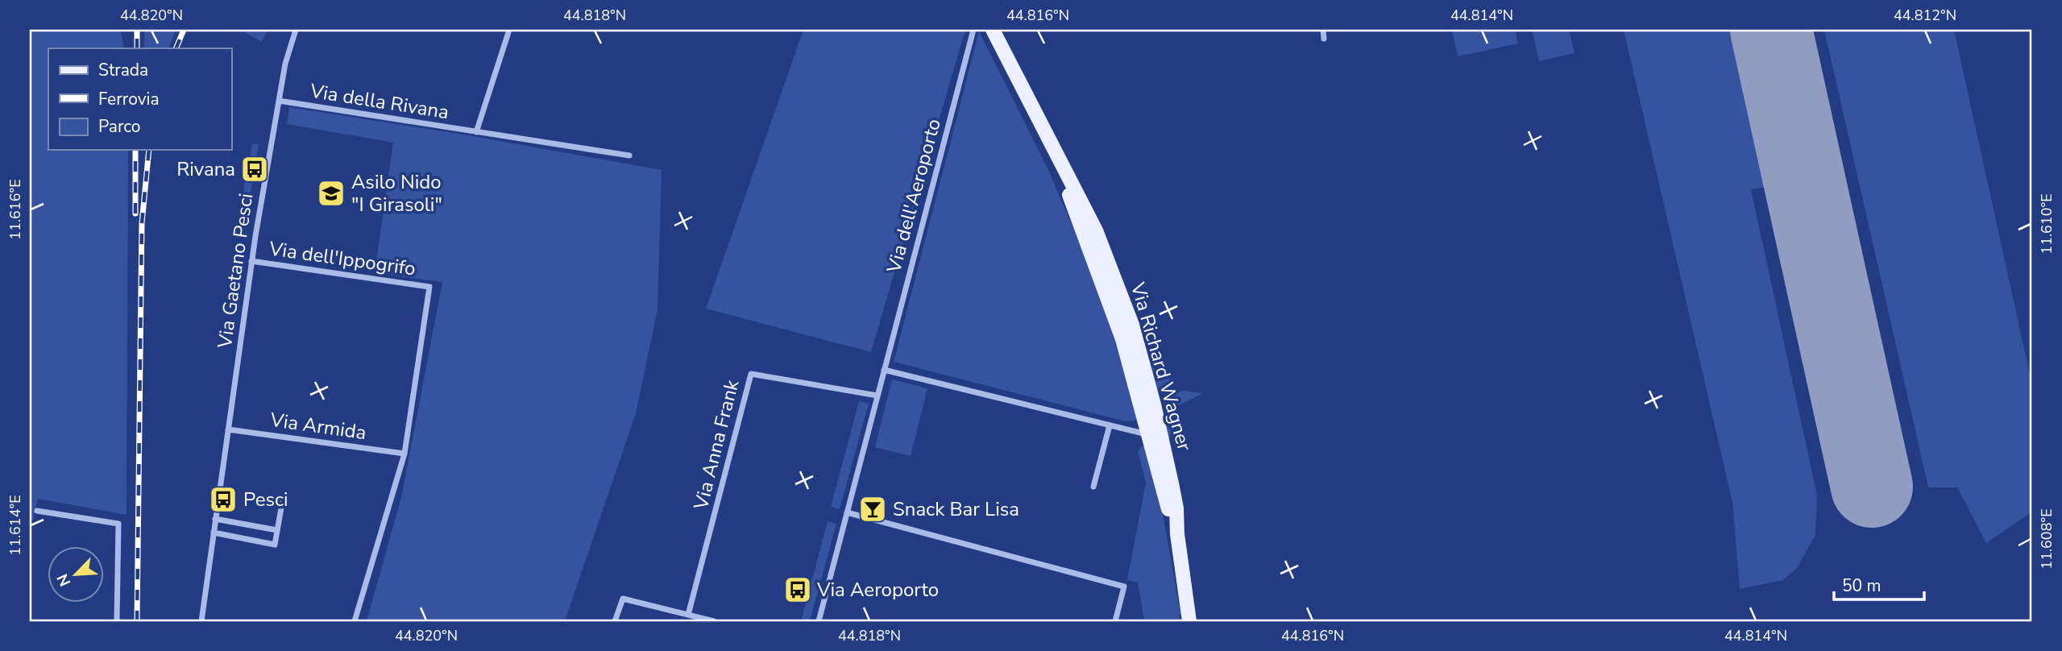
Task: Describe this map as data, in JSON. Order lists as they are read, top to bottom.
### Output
{
  "streets": {
    "main road": ["Via Richard Wagner"],
    "street": [
      "Via della Rivana",
      "Via dell'Aeroporto",
      "Via dell'Ippogrifo",
      "Via Gaetano Pesci",
      "Via Armida",
      "Via Anna Frank"
    ]
  },
  "crossings": [
    ["Via della Rivana", "Via Gaetano Pesci"],
    ["Via dell'Aeroporto", "Via Anna Frank"],
    ["Via dell'Ippogrifo", "Via Gaetano Pesci"],
    ["Via dell'Ippogrifo", "Via Armida"],
    ["Via Gaetano Pesci", "Via Armida"]
  ],
  "places": {
    "bus stop": ["Rivana", "Pesci", "Via Aeroporto"],
    "school or university": ["Asilo Nido \"I Girasoli\""],
    "bar": ["Snack Bar Lisa"]
  },
  "legend": ["Strada", "Ferrovia", "Parco"],
  "scale_bar": "50 m",
  "north": "bottom left",
  "coordinates": [
    "44.820°N",
    "44.818°N",
    "44.816°N",
    "44.814°N",
    "44.812°N",
    "11.616°E",
    "11.610°E",
    "11.614°E",
    "11.608°E"
  ]
}
